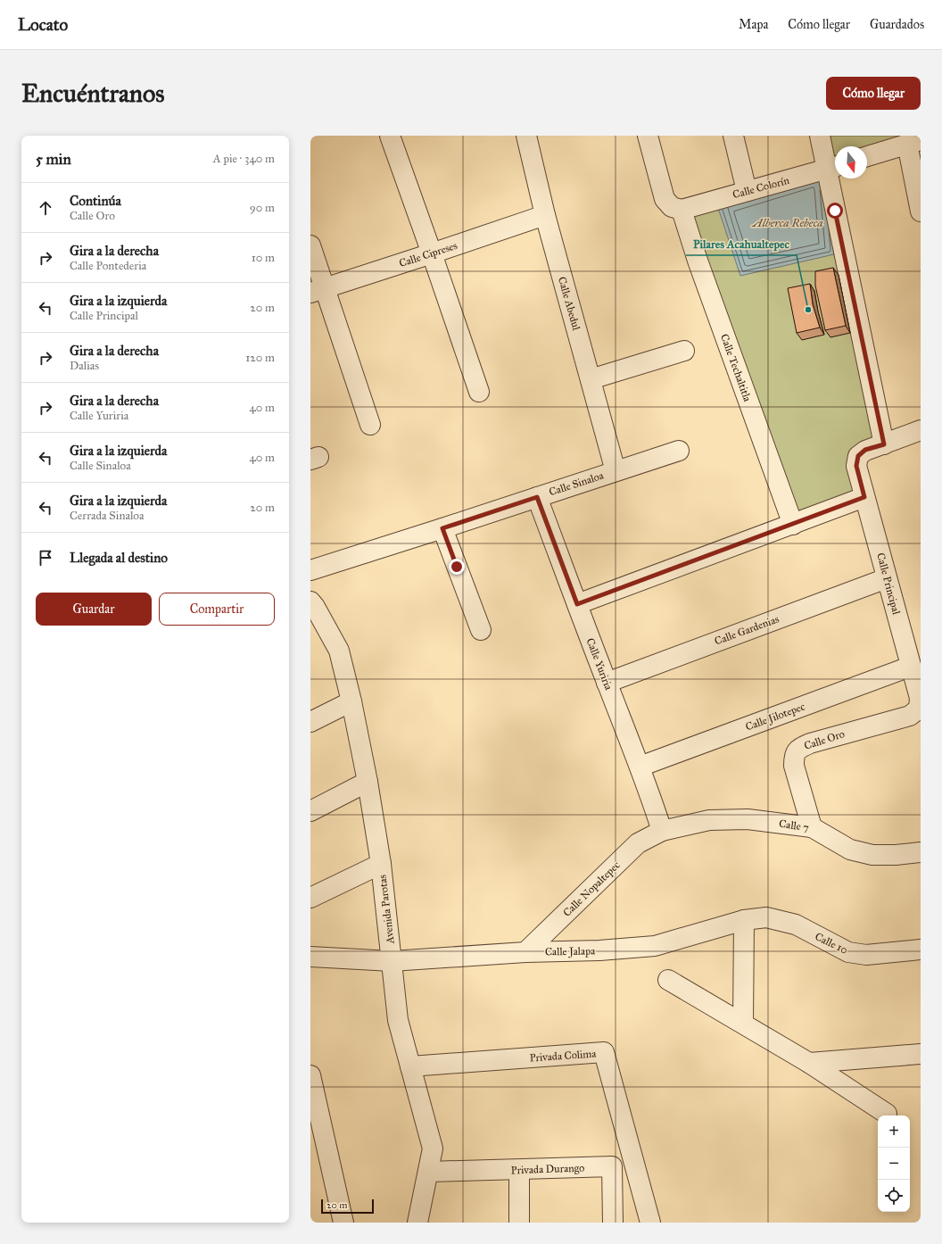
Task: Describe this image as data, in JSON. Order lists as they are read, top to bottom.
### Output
{
  "streets": {
    "street": [
      "Calle Colorín",
      "Calle Cipreses",
      "Calle Abedul",
      "Calle Techaltitla",
      "Calle Sinaloa",
      "Calle Principal",
      "Calle Gardenias",
      "Calle Yuriria",
      "Calle Jilotepec",
      "Calle Oro",
      "Calle 7",
      "Calle Nopaltepec",
      "Avenida Parotas",
      "Calle 10",
      "Calle Jalapa",
      "Privada Colima",
      "Privada Durango"
    ]
  },
  "crossings": [
    ["Calle Colorín", "Calle Techaltitla"],
    ["Calle Cipreses", "Calle Abedul"],
    ["Calle Abedul", "Calle Sinaloa"],
    ["Calle Sinaloa", "Calle Yuriria"],
    ["Calle Principal", "Calle Gardenias"],
    ["Calle Principal", "Calle Jilotepec"],
    ["Calle Principal", "Calle Oro"],
    ["Calle Gardenias", "Calle Yuriria"],
    ["Calle Yuriria", "Calle Jilotepec"],
    ["Calle Yuriria", "Calle 7"],
    ["Calle Yuriria", "Calle Nopaltepec"],
    ["Calle Oro", "Calle 7"],
    ["Calle 7", "Calle Nopaltepec"],
    ["Calle Nopaltepec", "Calle Jalapa"],
    ["Avenida Parotas", "Calle Jalapa"],
    ["Avenida Parotas", "Privada Colima"],
    ["Avenida Parotas", "Privada Durango"],
    ["Calle 10", "Calle Jalapa"]
  ],
  "water": ["Alberca Rebeca"],
  "places": ["Pilares Acahualtepec"],
  "scale_bar": "20 m",
  "north": "bottom",
  "page": {
    "header": "Locato",
    "nav": ["Mapa", "Cómo llegar", "Guardados"],
    "buttons": [
      "Cómo llegar",
      ["Guardar", "Compartir"]
    ],
    "title": "Encuéntranos",
    "heading": ["5 min", "A pie · 340 m"],
    "list": [
      ["Continúa", "Calle Oro", "90 m"],
      ["Gira a la derecha", "Calle Pontederia", "10 m"],
      ["Gira a la izquierda", "Calle Principal", "20 m"],
      ["Gira a la derecha", "Dalias", "120 m"],
      ["Gira a la derecha", "Calle Yuriria", "40 m"],
      ["Gira a la izquierda", "Calle Sinaloa", "40 m"],
      ["Gira a la izquierda", "Cerrada Sinaloa", "20 m"],
      "Llegada al destino"
    ],
    "map_buttons": ["+", "−"],
    "scale": "20 m"
  }
}
